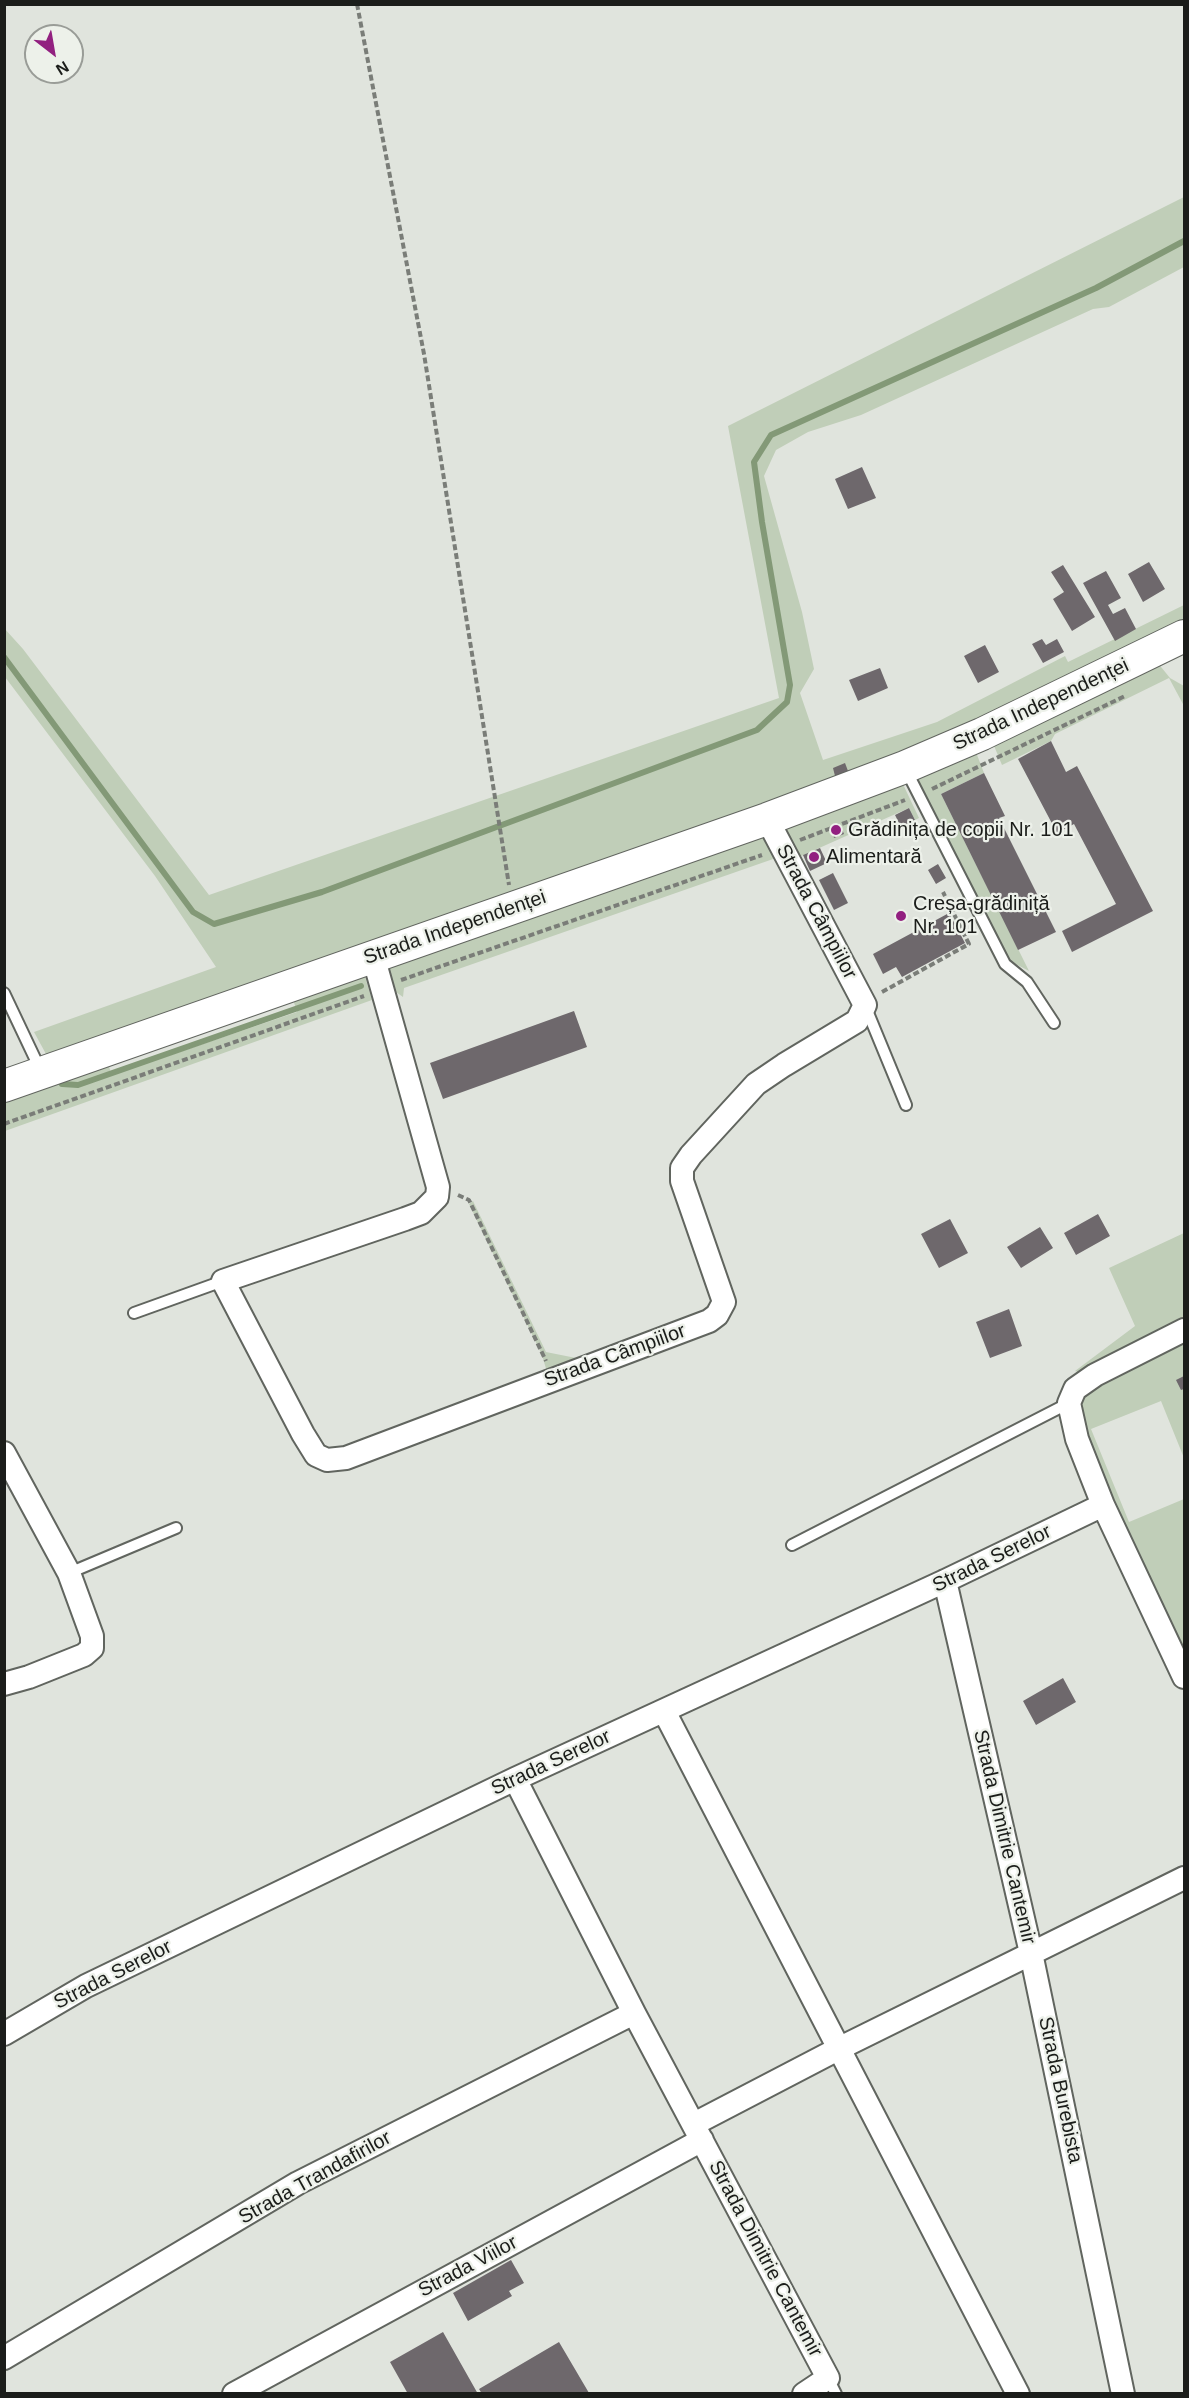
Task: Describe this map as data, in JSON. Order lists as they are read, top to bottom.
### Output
{
  "streets": {
    "main road": ["Strada Independenței"],
    "street": [
      "Strada Câmpiilor",
      "Strada Serelor",
      "Strada Dimitrie Cantemir",
      "Strada Burebista",
      "Strada Trandafirilor",
      "Strada Viilor"
    ]
  },
  "crossings": [
    ["Strada Independenței", "Strada Câmpiilor"],
    ["Strada Serelor", "Strada Dimitrie Cantemir"],
    ["Strada Dimitrie Cantemir", "Strada Burebista"],
    ["Strada Dimitrie Cantemir", "Strada Trandafirilor"],
    ["Strada Dimitrie Cantemir", "Strada Viilor"]
  ],
  "places": ["Grădinița de copii Nr. 101", "Alimentară", "Creșa-grădiniță Nr. 101"],
  "north": "bottom right"
}
